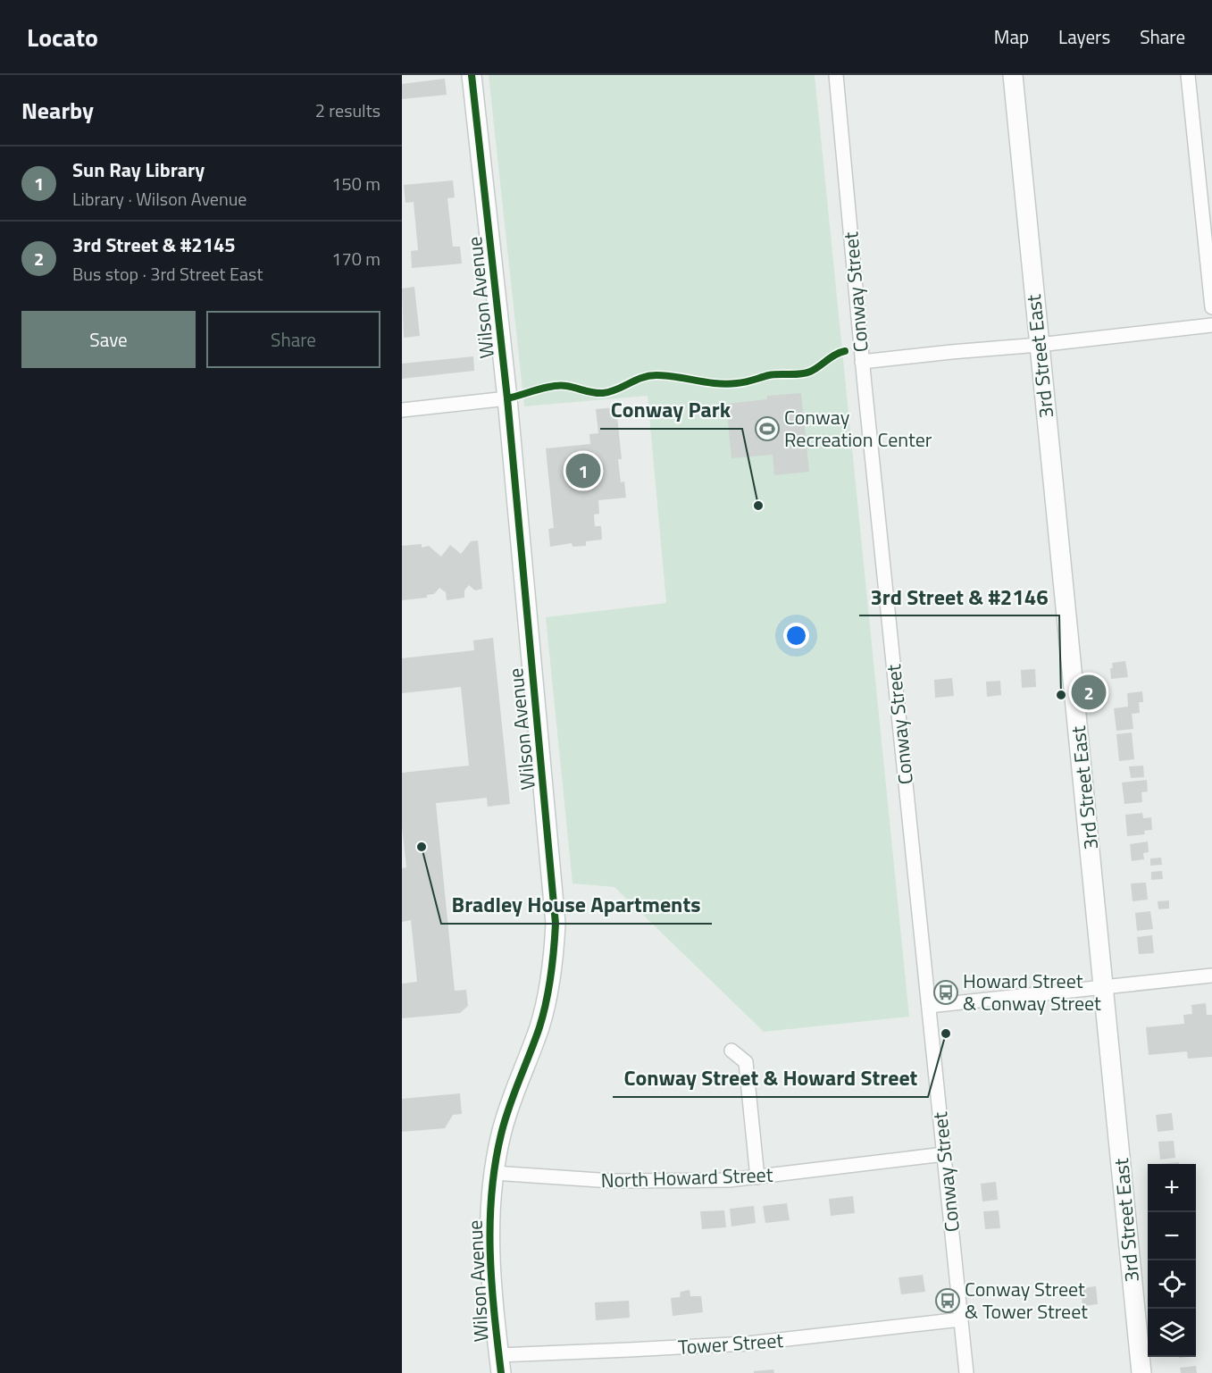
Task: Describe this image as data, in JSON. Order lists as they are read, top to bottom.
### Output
{
  "streets": {
    "street": [
      "Conway Street",
      "Wilson Avenue",
      "3rd Street East",
      "North Howard Street",
      "Tower Street"
    ]
  },
  "crossings": [
    ["Conway Street", "North Howard Street"],
    ["Conway Street", "Tower Street"],
    ["Wilson Avenue", "North Howard Street"],
    ["Wilson Avenue", "Tower Street"]
  ],
  "places": {
    "sports": ["Conway Recreation Center"],
    "other": [
      "Conway Park",
      "3rd Street & #2146",
      "Bradley House Apartments",
      "Conway Street & Howard Street"
    ],
    "bus stop": ["Howard Street & Conway Street", "Conway Street & Tower Street"]
  },
  "page": {
    "header": "Locato",
    "nav": ["Map", "Layers", "Share"],
    "heading": ["Nearby", "2 results"],
    "list": [
      {
        "mark": "1",
        "name": "Sun Ray Library",
        "note": "Library · Wilson Avenue",
        "value": "150 m"
      },
      {
        "mark": "2",
        "name": "3rd Street & #2145",
        "note": "Bus stop · 3rd Street East",
        "value": "170 m"
      }
    ],
    "buttons": ["Save", "Share"],
    "pins": ["1", "2"],
    "map_buttons": ["+", "−"]
  }
}
